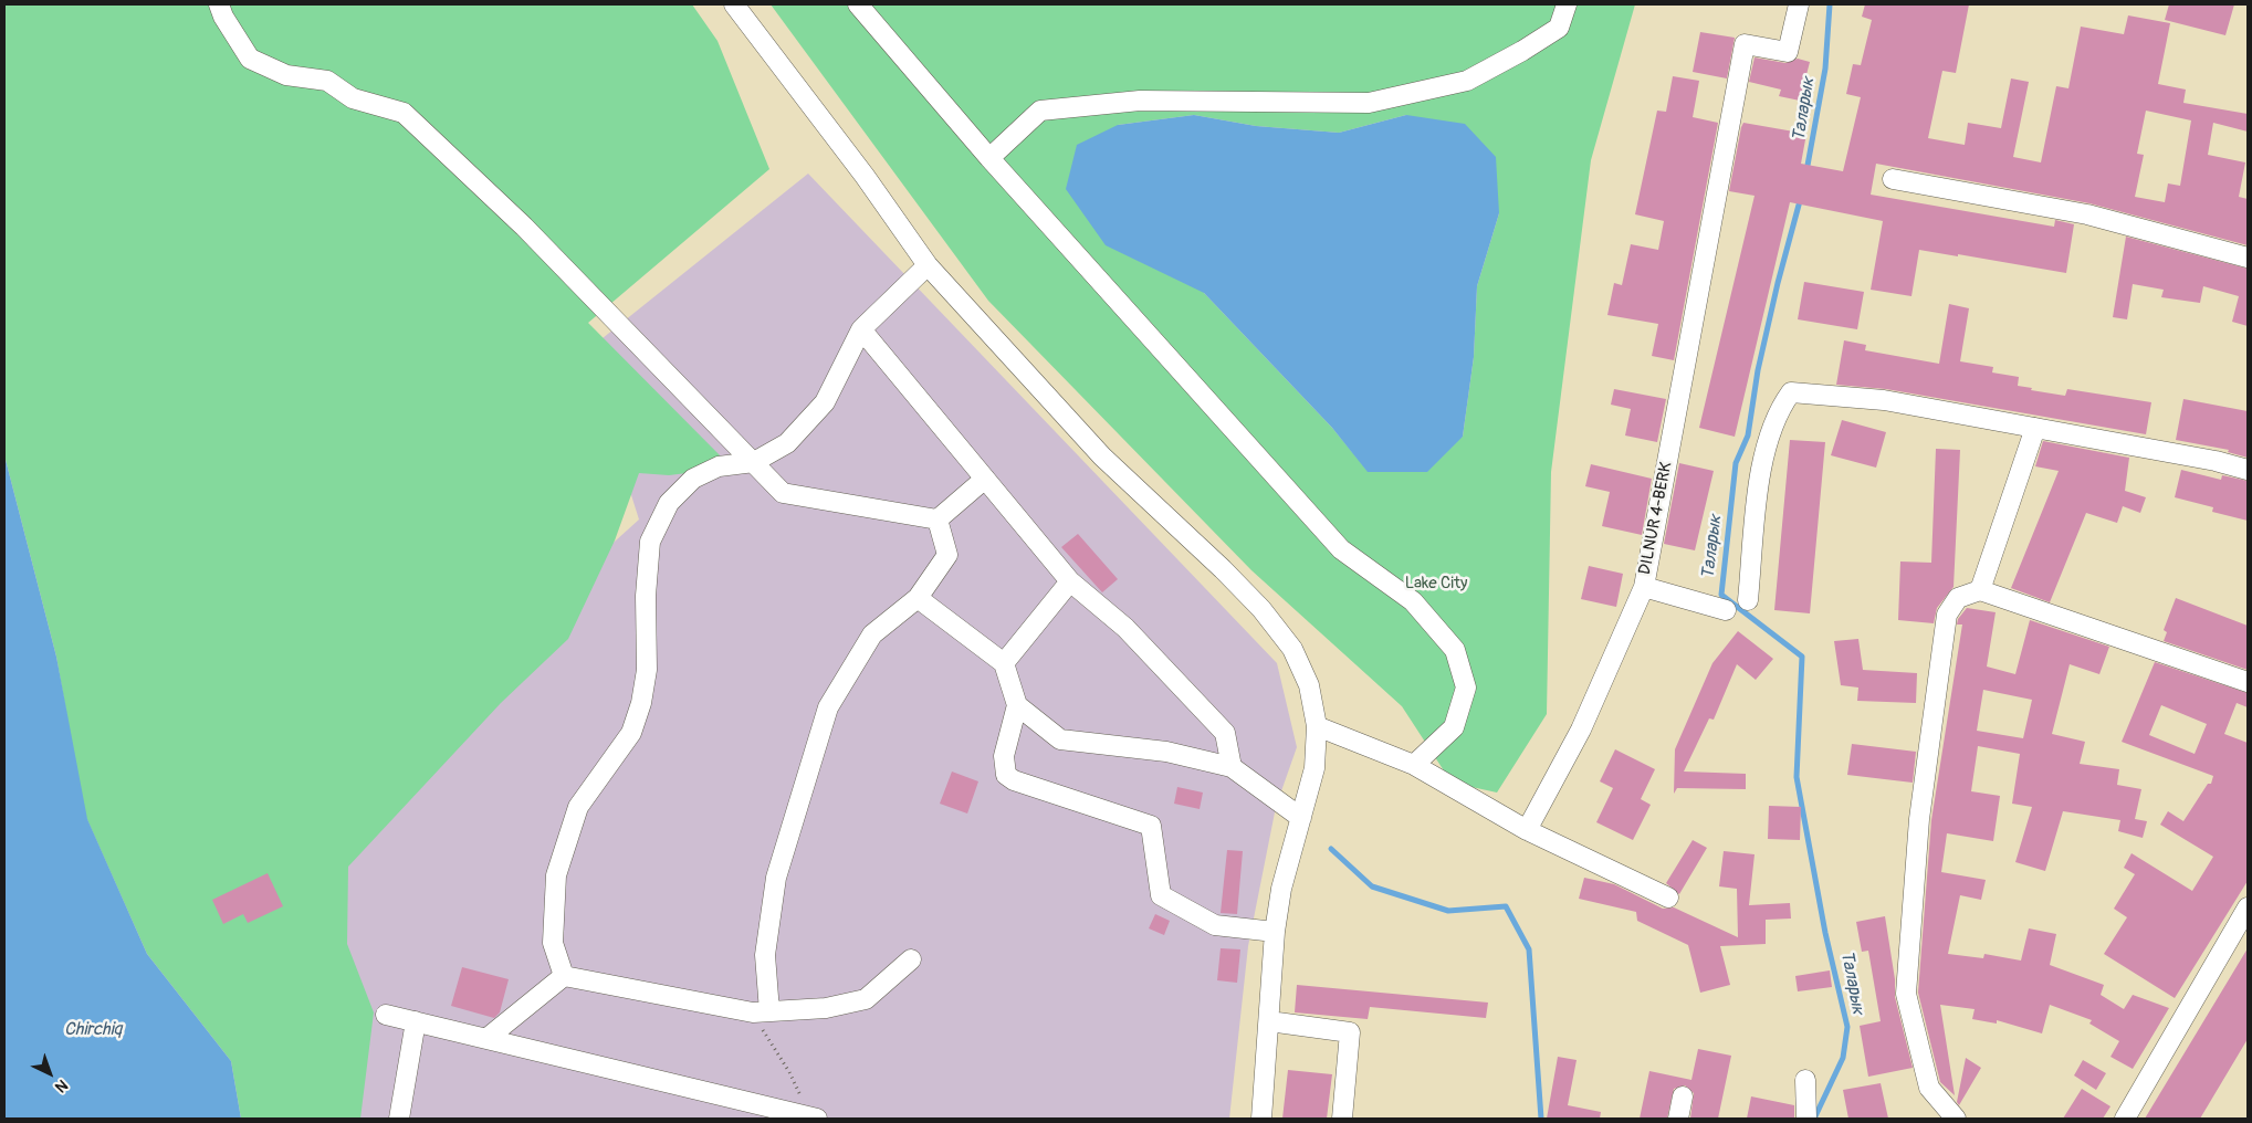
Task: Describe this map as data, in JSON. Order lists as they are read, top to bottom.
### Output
{
  "streets": {
    "street": ["DILNUR 4-BERK"]
  },
  "water": ["Таларык", "Chirchiq"],
  "parks": ["Lake City"],
  "north": "bottom right"
}
